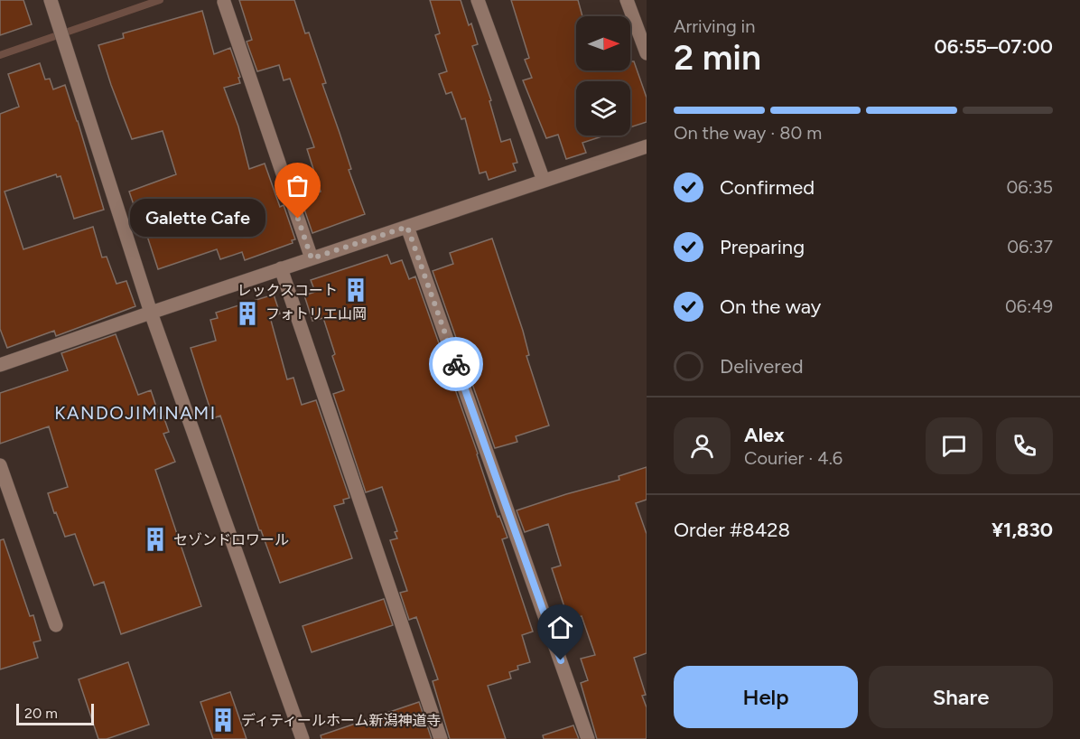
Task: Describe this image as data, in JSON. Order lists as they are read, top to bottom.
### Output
{
  "districts": ["KANDOJIMINAMI"],
  "places": {
    "other": ["Galette Cafe"],
    "building": [
      "レックスコート",
      "フォトリエ山岡",
      "セゾンドロワール",
      "ディティールホーム新潟神道寺"
    ]
  },
  "scale_bar": "20 m",
  "north": "right",
  "page": {
    "heading": ["2 min", "Arriving in", "06:55–07:00"],
    "panel": [
      "Alex",
      "Courier · 4.6",
      "Order #8428",
      "¥1,830"
    ],
    "bar": "On the way · 80 m",
    "list": [
      ["Confirmed", "06:35"],
      ["Preparing", "06:37"],
      ["On the way", "06:49"],
      "Delivered"
    ],
    "bubble": "Galette Cafe",
    "buttons": ["Help", "Share"],
    "scale": "20 m"
  }
}
